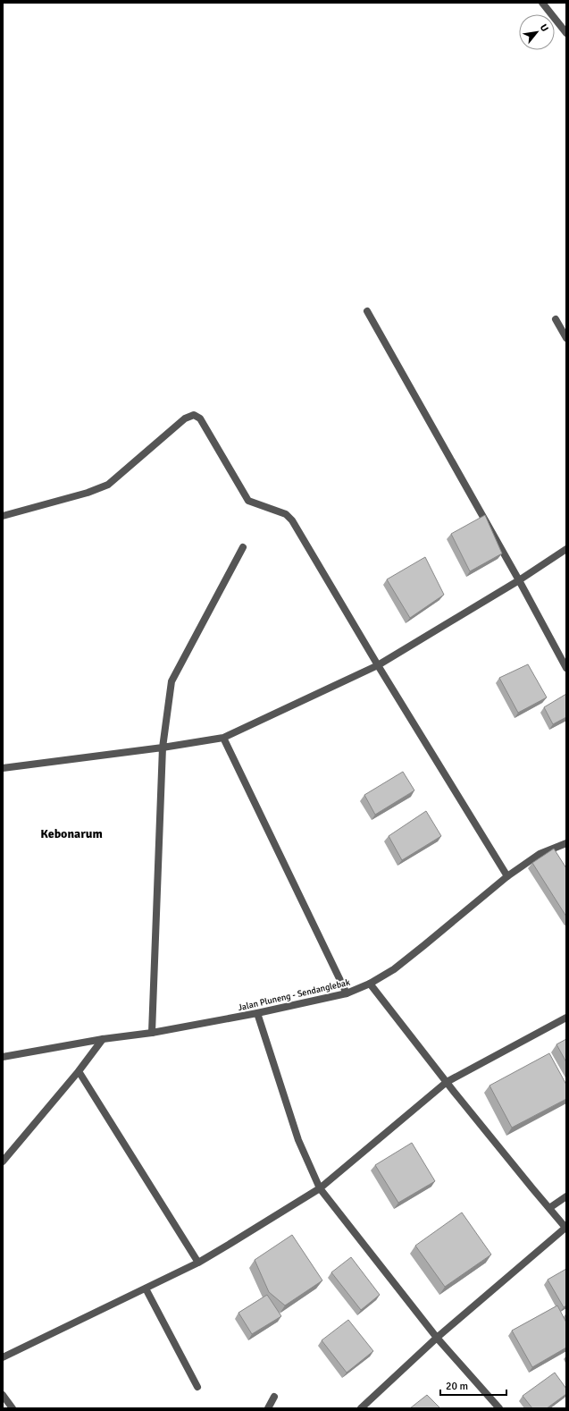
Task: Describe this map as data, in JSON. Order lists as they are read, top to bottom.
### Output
{
  "streets": {
    "street": ["Jalan Pluneng - Sendanglebak"]
  },
  "districts": ["Kebonarum"],
  "scale_bar": "20 m",
  "north": "top right"
}
